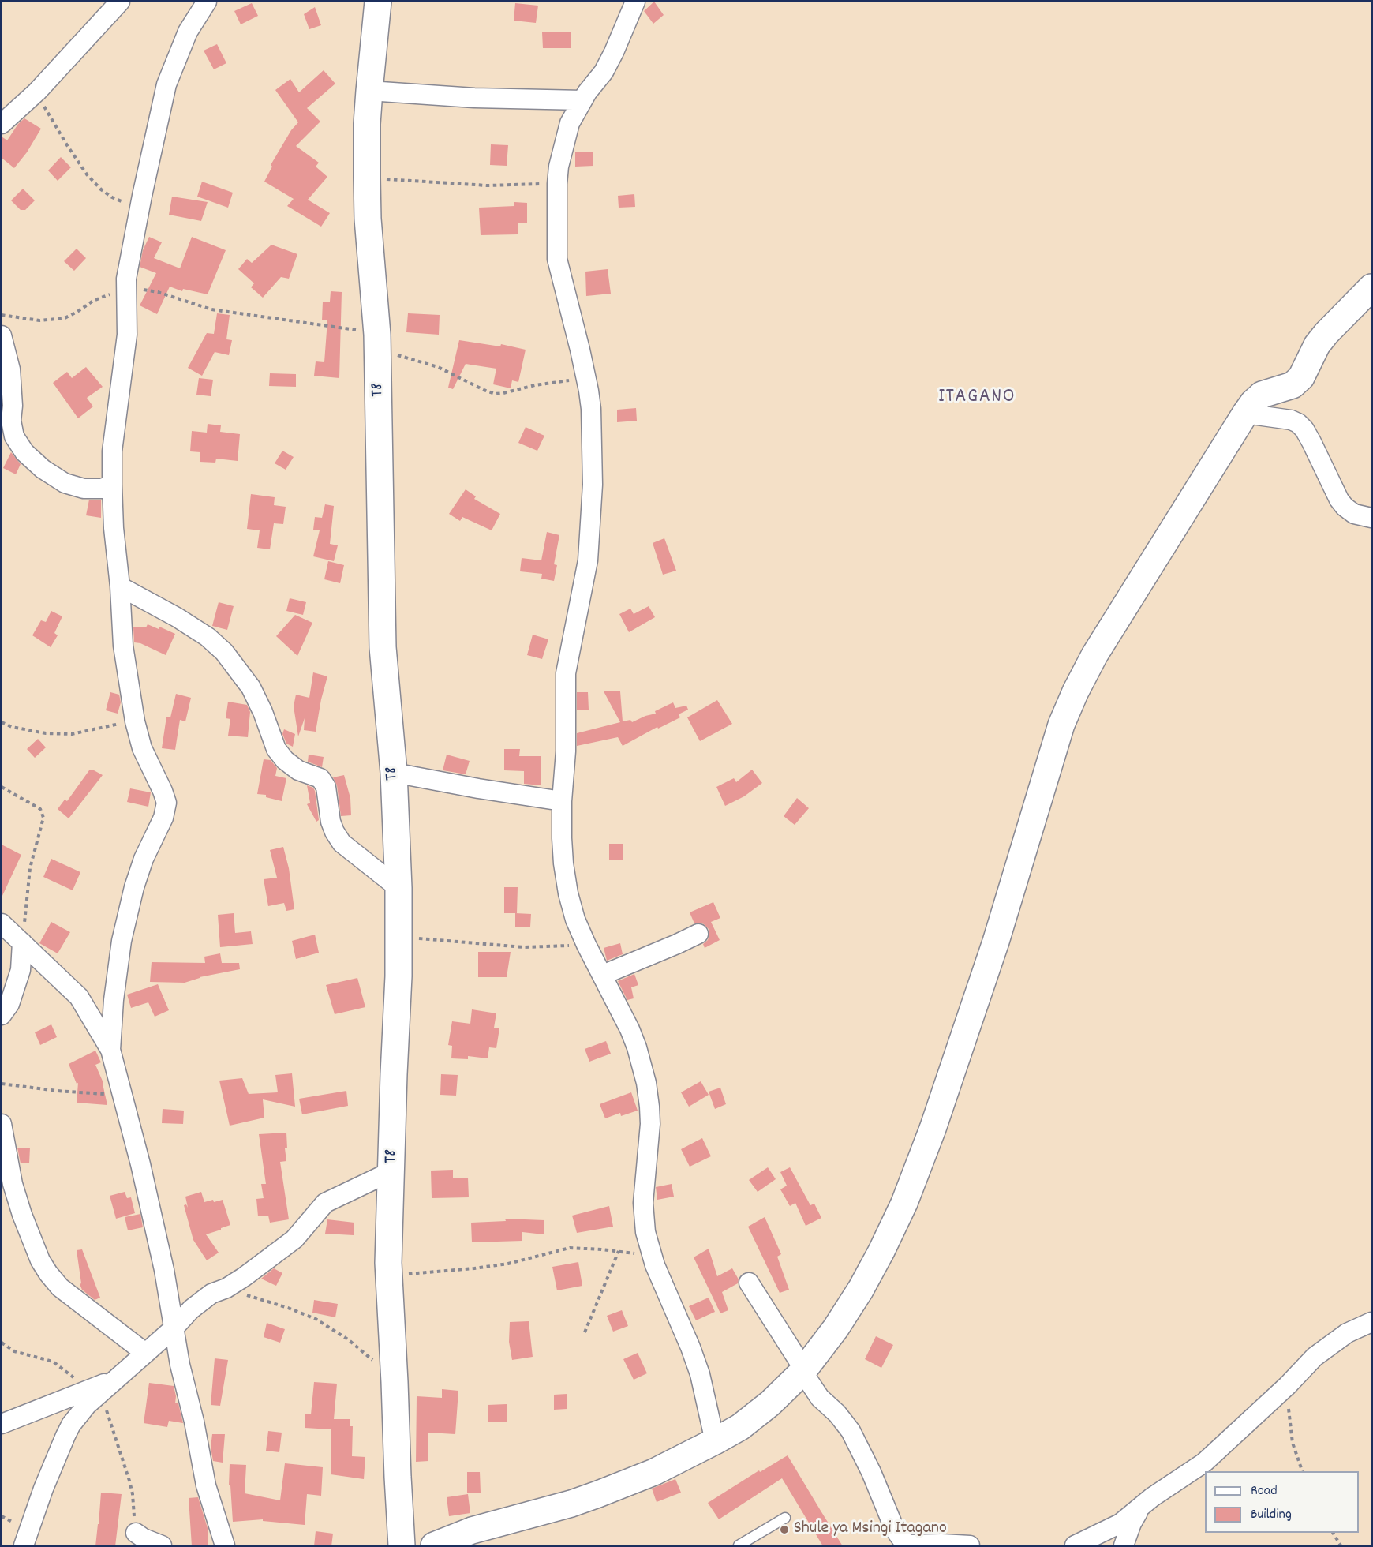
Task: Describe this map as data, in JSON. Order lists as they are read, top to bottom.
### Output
{
  "streets": {
    "street": ["T8"]
  },
  "districts": ["ITAGANO"],
  "places": ["Shule ya Msingi Itagano"],
  "legend": ["Road", "Building"]
}
